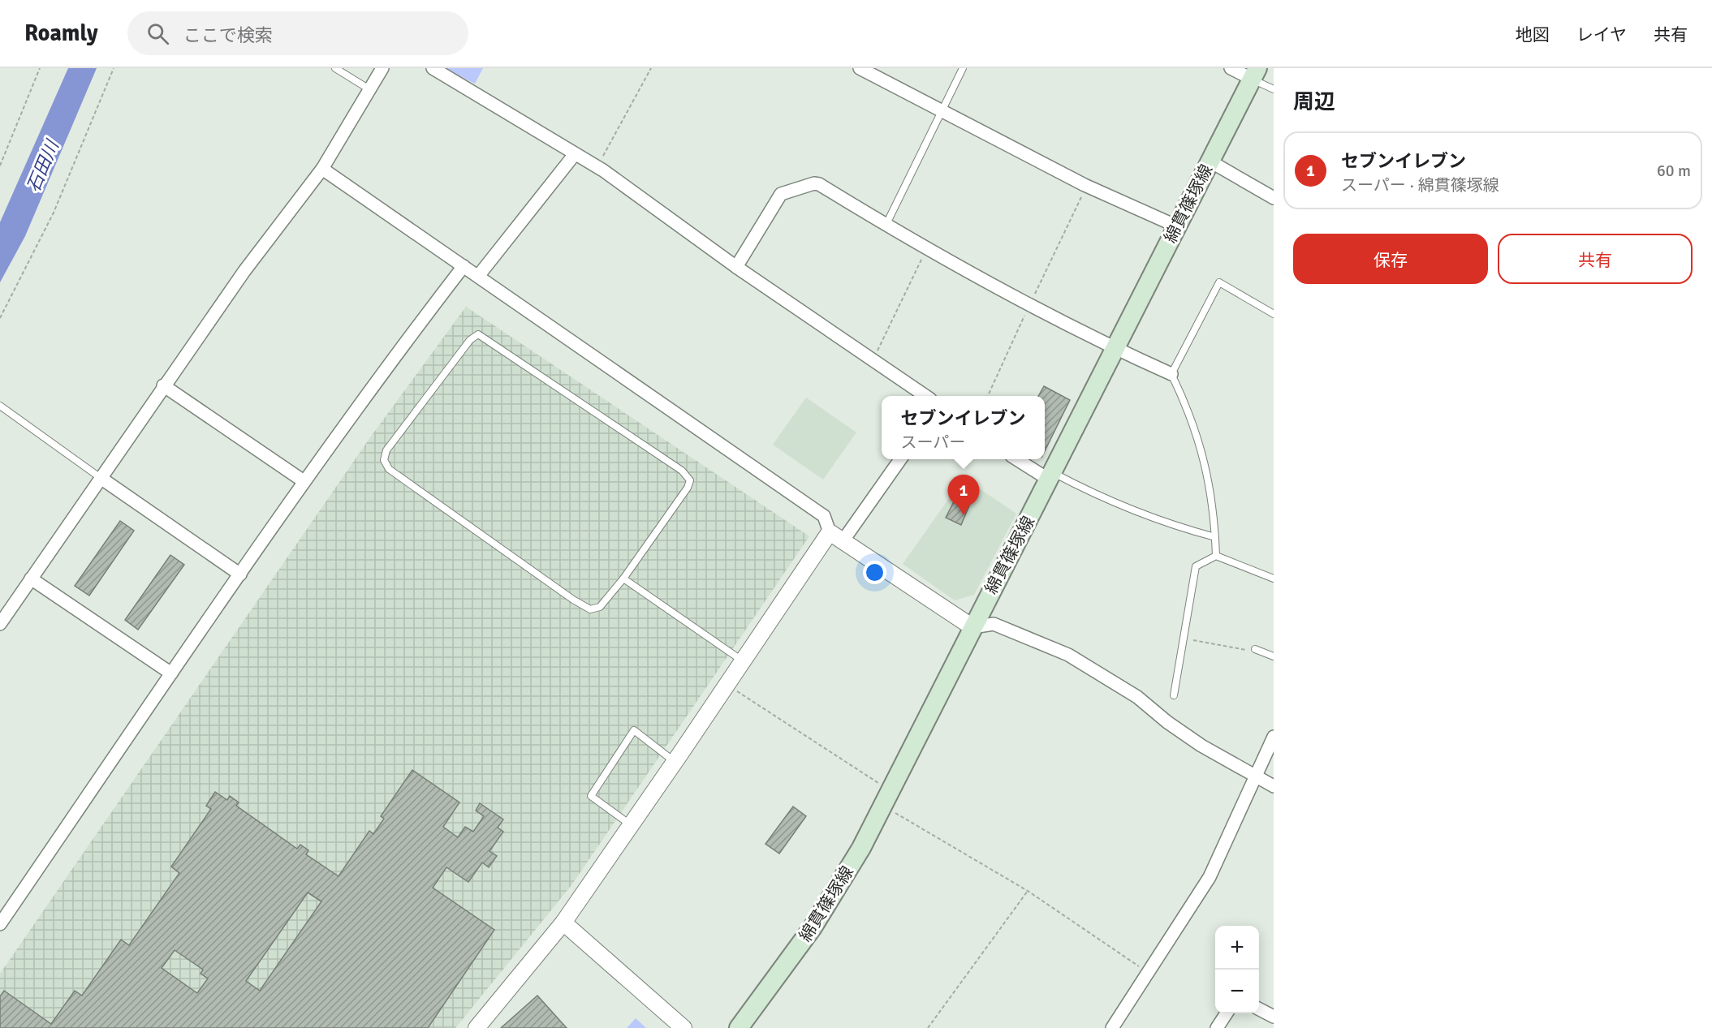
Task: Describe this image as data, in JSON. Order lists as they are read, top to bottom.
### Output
{
  "streets": {
    "main road": ["綿貫篠塚線"]
  },
  "water": ["石田川"],
  "page": {
    "header": "Roamly",
    "search": "ここで検索",
    "nav": ["地図", "レイヤ", "共有"],
    "heading": "周辺",
    "list": [
      {
        "mark": "1",
        "name": "セブンイレブン",
        "note": "スーパー · 綿貫篠塚線",
        "value": "60 m"
      }
    ],
    "buttons": ["保存", "共有"],
    "popup": ["セブンイレブン", "スーパー"],
    "pins": "1",
    "map_buttons": ["+", "−"]
  }
}
